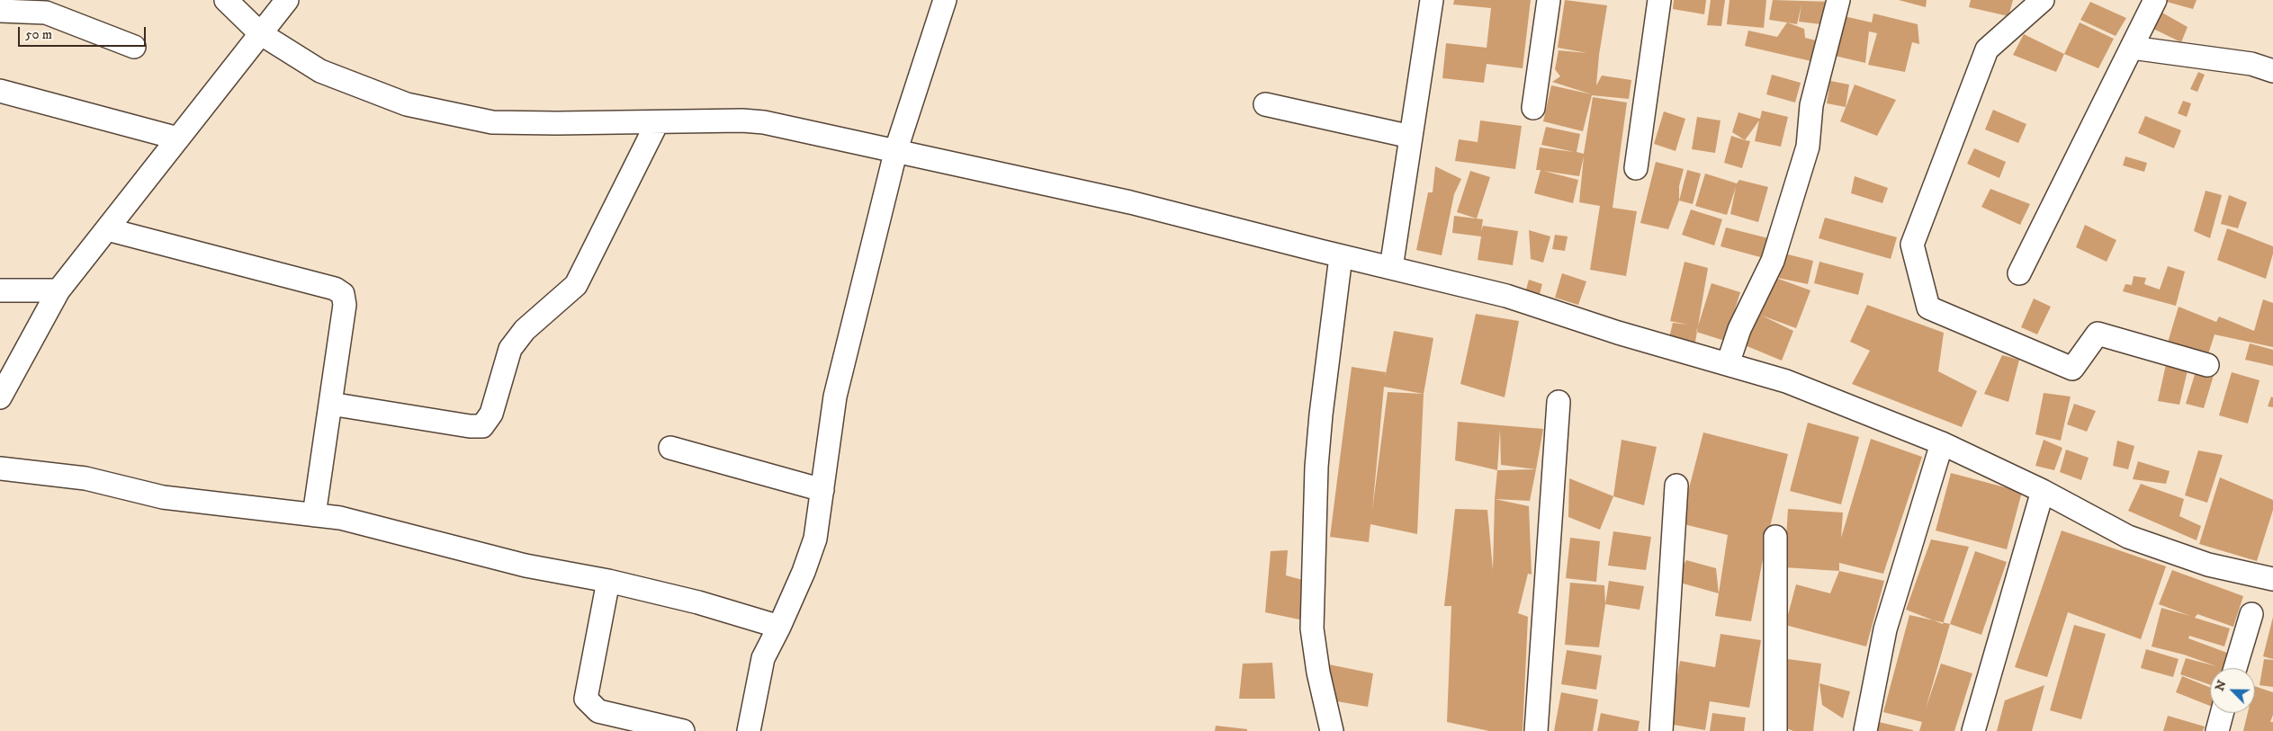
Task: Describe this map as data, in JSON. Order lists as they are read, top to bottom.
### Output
{
  "scale_bar": "50 m",
  "north": "top left"
}
